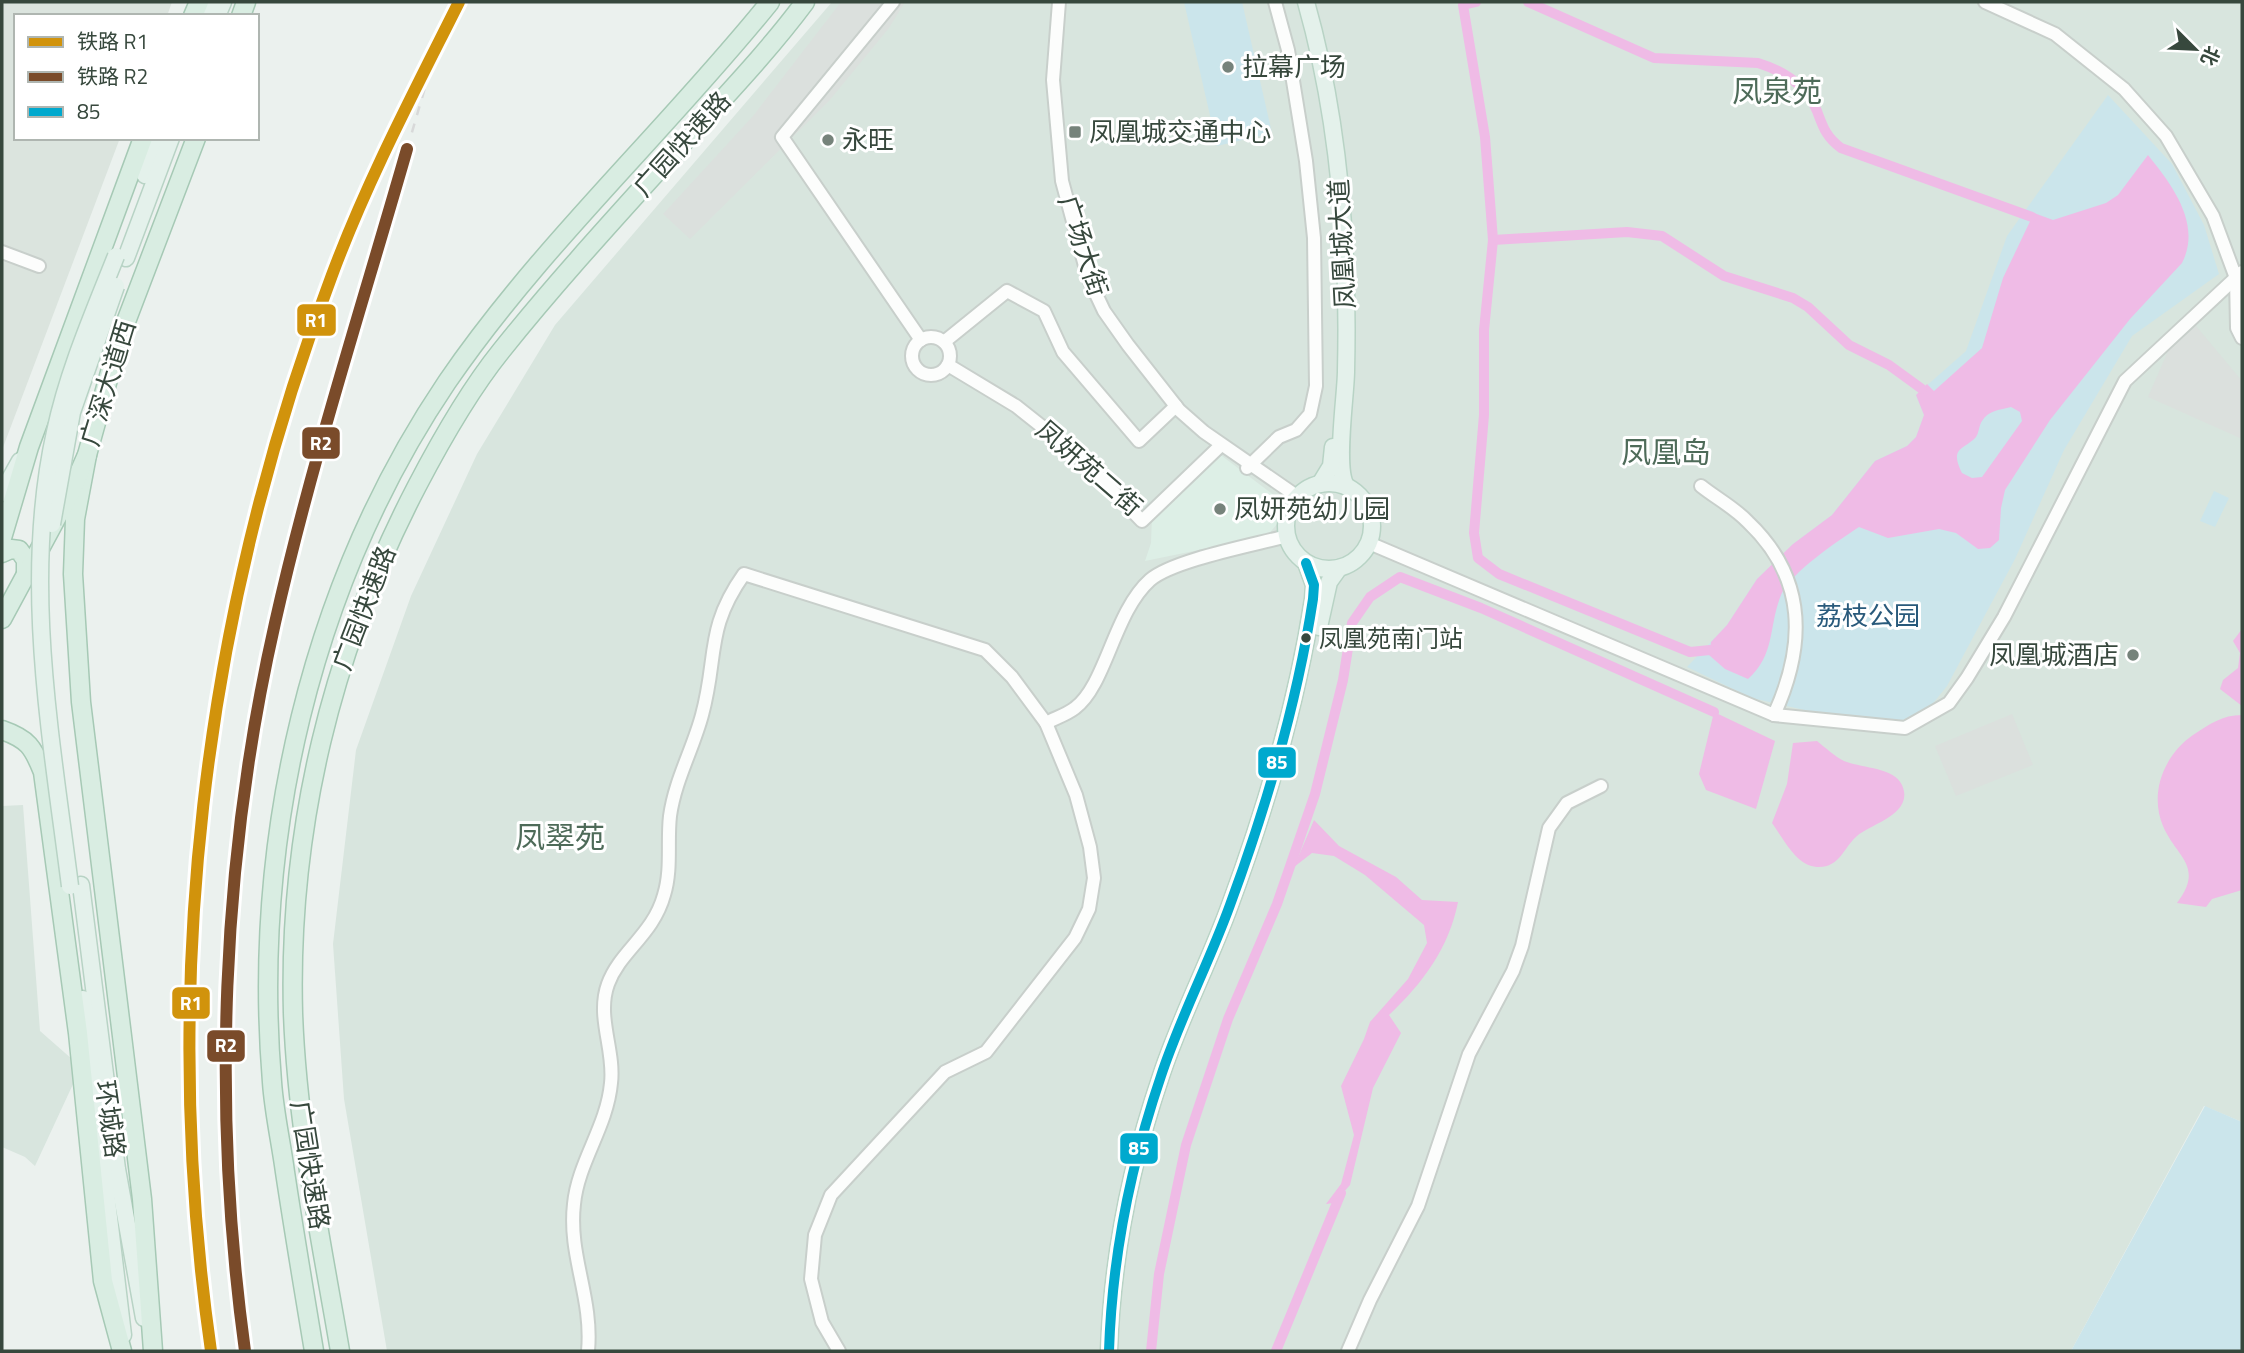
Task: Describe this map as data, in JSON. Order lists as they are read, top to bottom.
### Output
{
  "streets": {
    "highway": ["广园快速路", "广深大道西"],
    "main road": ["凤凰城大道", "环城路"],
    "street": ["广场大街", "凤妍苑二街"]
  },
  "crossings": [
    ["凤凰城大道", "广场大街"],
    ["广场大街", "凤妍苑二街"]
  ],
  "districts": ["凤泉苑", "凤凰岛", "凤翠苑"],
  "parks": ["荔枝公园"],
  "places": {
    "other": [
      "拉幕广场",
      "永旺",
      "凤妍苑幼儿园",
      "凤凰苑南门站",
      "凤凰城酒店"
    ],
    "transit": ["凤凰城交通中心"]
  },
  "lines": ["rail line R1", "rail line R2", "transit line 85"],
  "legend": ["铁路 R1", "铁路 R2", "85"],
  "north": "bottom right"
}
